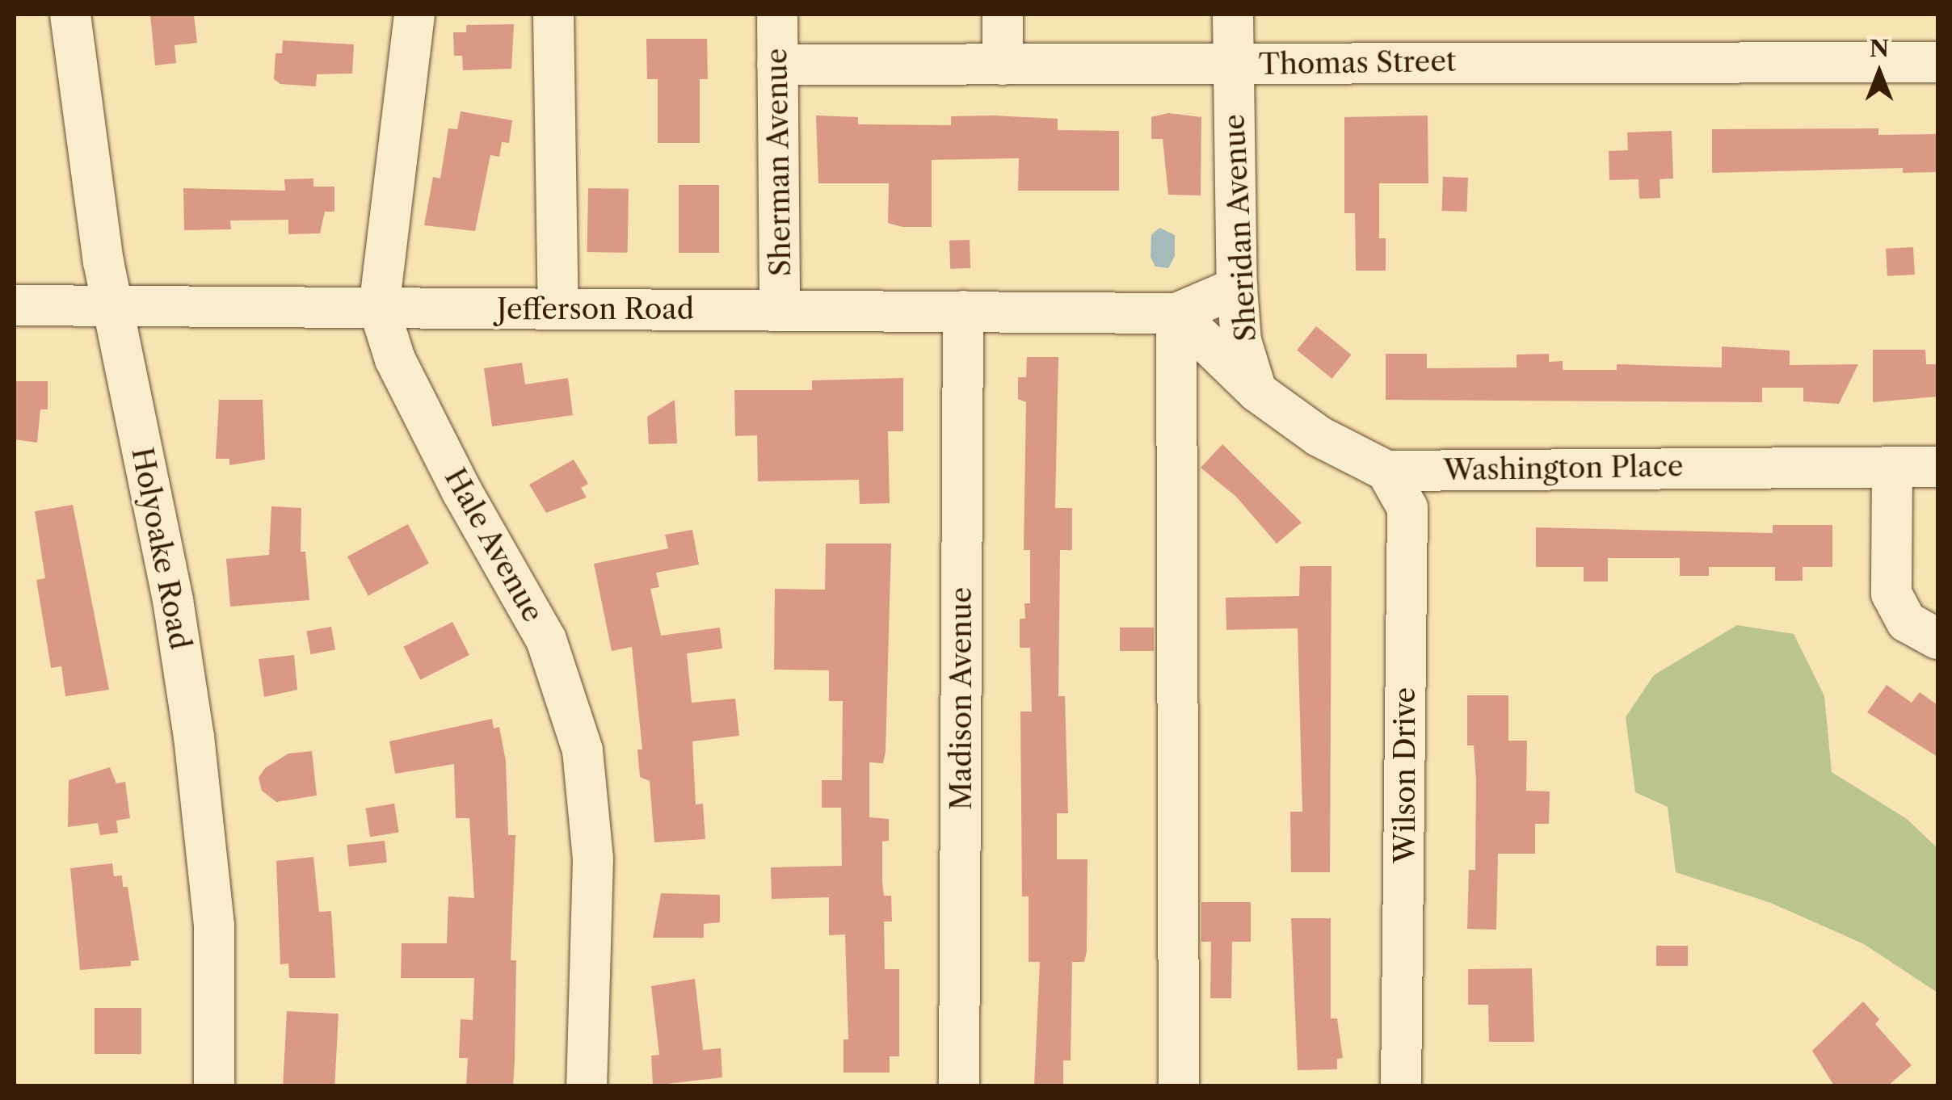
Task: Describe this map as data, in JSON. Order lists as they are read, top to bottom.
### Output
{
  "streets": {
    "street": [
      "Thomas Street",
      "Sherman Avenue",
      "Sheridan Avenue",
      "Jefferson Road",
      "Washington Place",
      "Hale Avenue",
      "Holyoake Road",
      "Madison Avenue",
      "Wilson Drive"
    ]
  },
  "crossings": [
    ["Thomas Street", "Sherman Avenue"],
    ["Thomas Street", "Sheridan Avenue"],
    ["Sherman Avenue", "Jefferson Road"],
    ["Sheridan Avenue", "Jefferson Road"],
    ["Sheridan Avenue", "Washington Place"],
    ["Jefferson Road", "Hale Avenue"],
    ["Jefferson Road", "Holyoake Road"],
    ["Jefferson Road", "Madison Avenue"],
    ["Washington Place", "Wilson Drive"]
  ],
  "north": "top"
}
